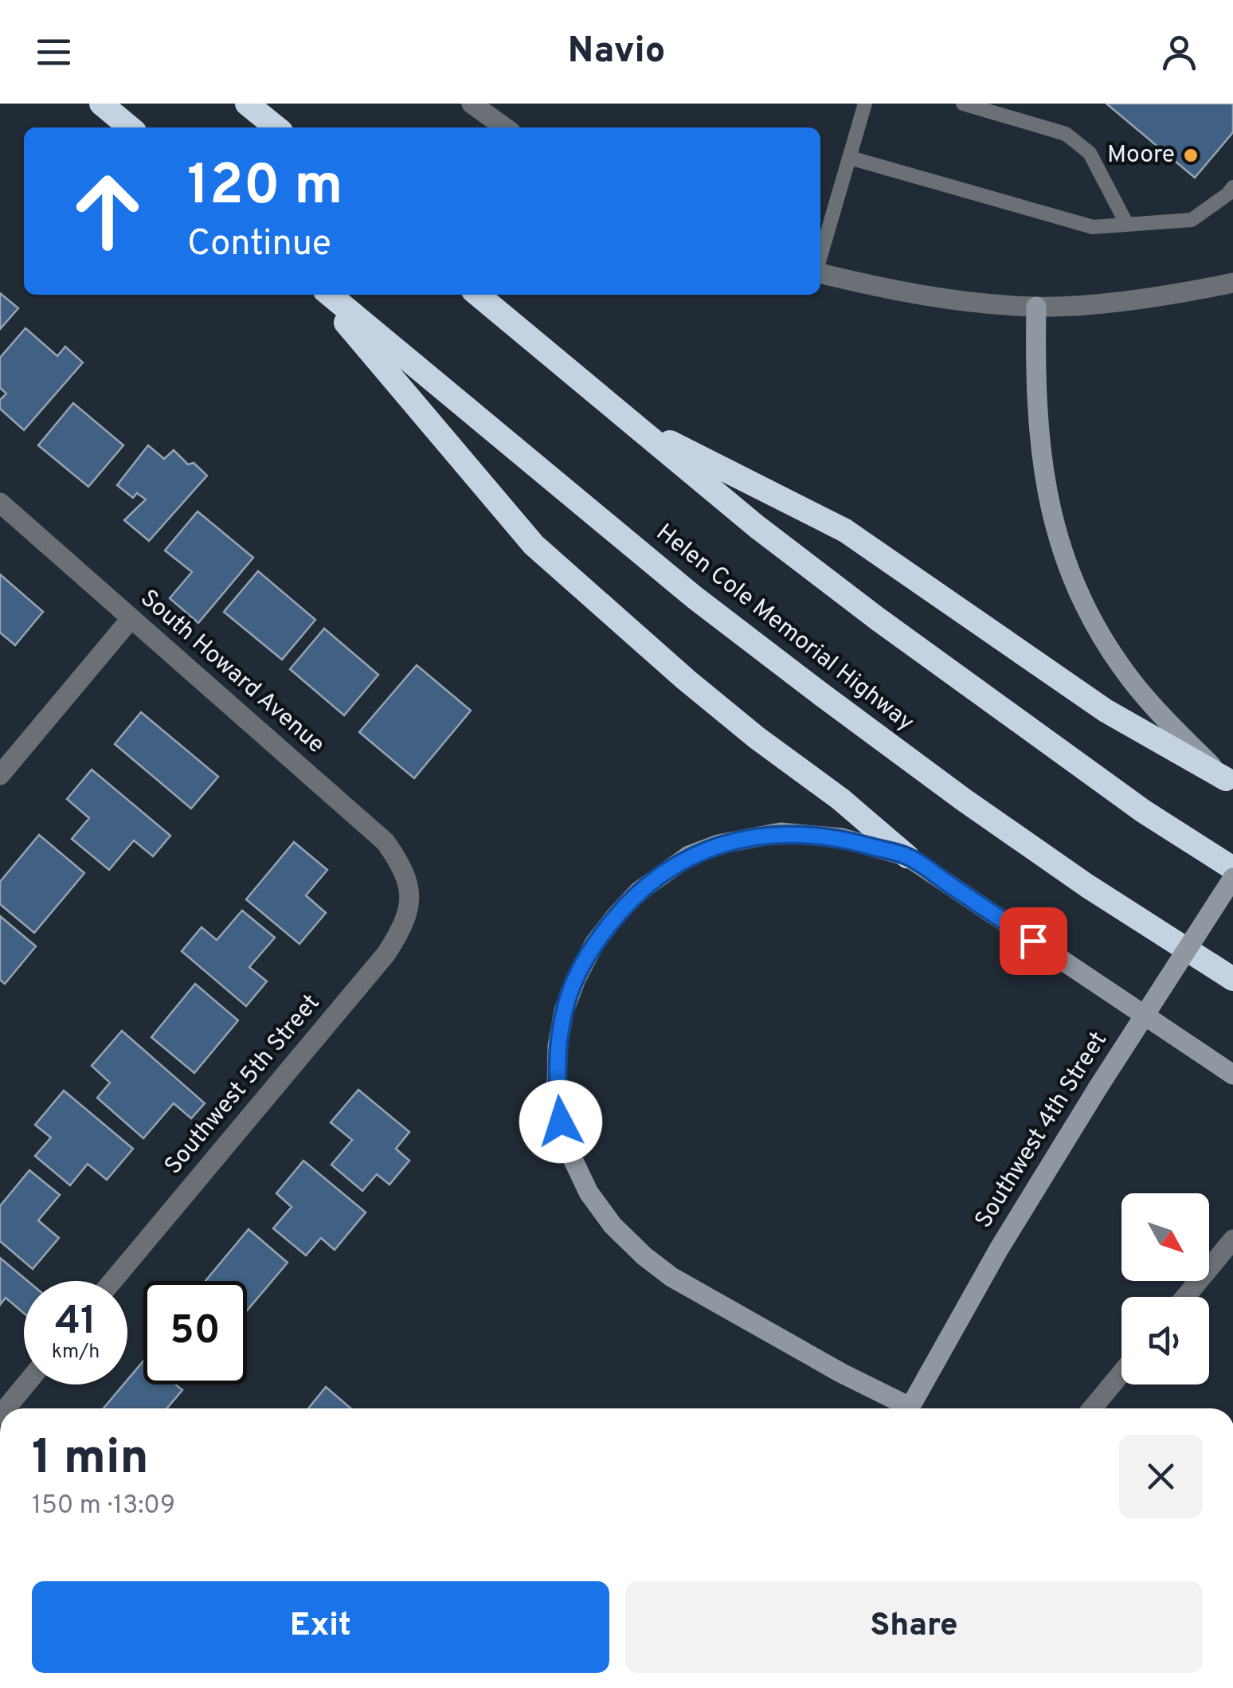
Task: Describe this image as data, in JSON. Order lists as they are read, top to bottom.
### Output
{
  "streets": {
    "highway": ["Helen Cole Memorial Highway"],
    "main road": ["Southwest 4th Street"],
    "street": ["South Howard Avenue", "Southwest 5th Street"]
  },
  "crossings": [
    ["South Howard Avenue", "Southwest 5th Street"]
  ],
  "places": ["Moore"],
  "north": "bottom right",
  "page": {
    "header": "Navio",
    "turn": ["120 m", "Continue"],
    "speed": "41 km/h",
    "limit": "50",
    "heading": ["1 min", "150 m · 13:09"],
    "buttons": ["Exit", "Share"]
  }
}
